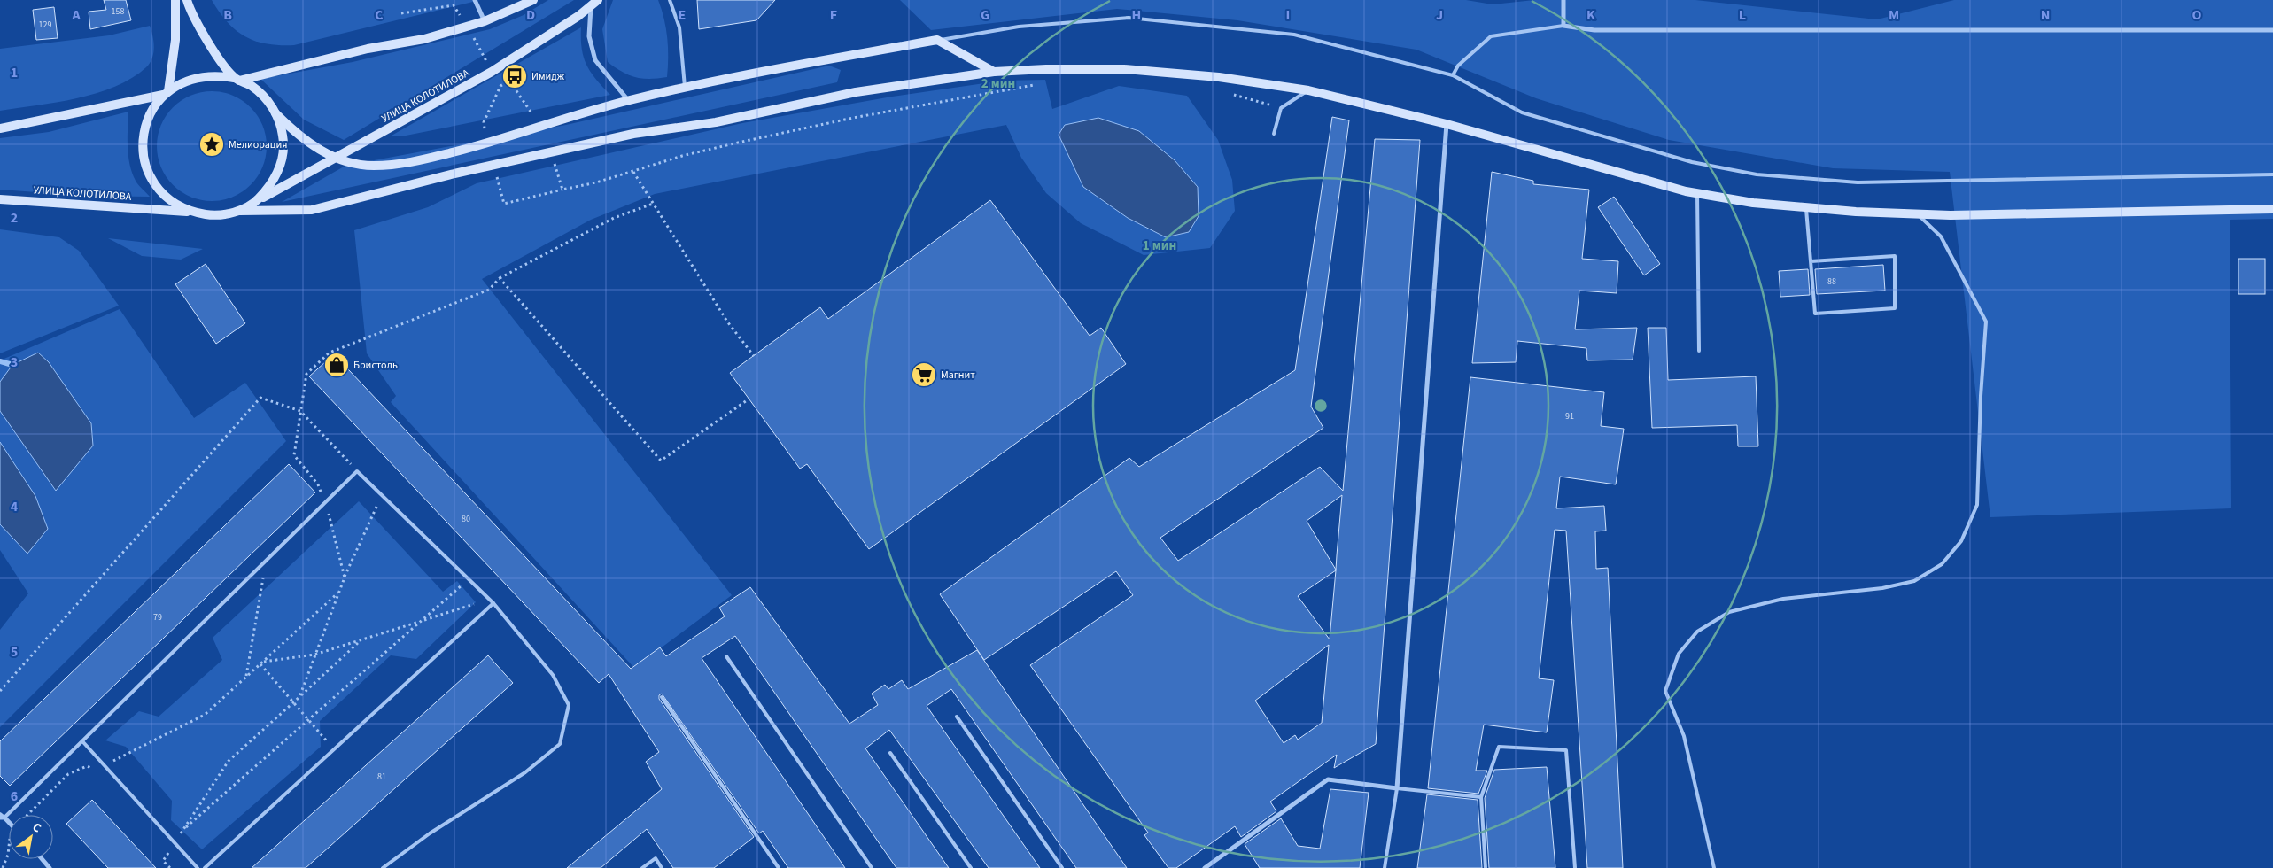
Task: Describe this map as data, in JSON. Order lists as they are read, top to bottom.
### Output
{
  "streets": {
    "main road": ["УЛИЦА КОЛОТИЛОВА"]
  },
  "places": {
    "bus stop": ["Имидж"],
    "place": ["Мелиорация"],
    "shop": ["Бристоль"],
    "supermarket": ["Магнит"]
  },
  "house_numbers": [
    "158",
    "129",
    "88",
    "91",
    "80",
    "79",
    "81"
  ],
  "north": "top right",
  "grid": {
    "columns": [
      "A",
      "B",
      "C",
      "D",
      "E",
      "F",
      "G",
      "H",
      "I",
      "J",
      "K",
      "L",
      "M",
      "N",
      "O"
    ],
    "rows": [
      "1",
      "2",
      "3",
      "4",
      "5",
      "6"
    ]
  },
  "rings": ["2 мин", "1 мин"]
}
